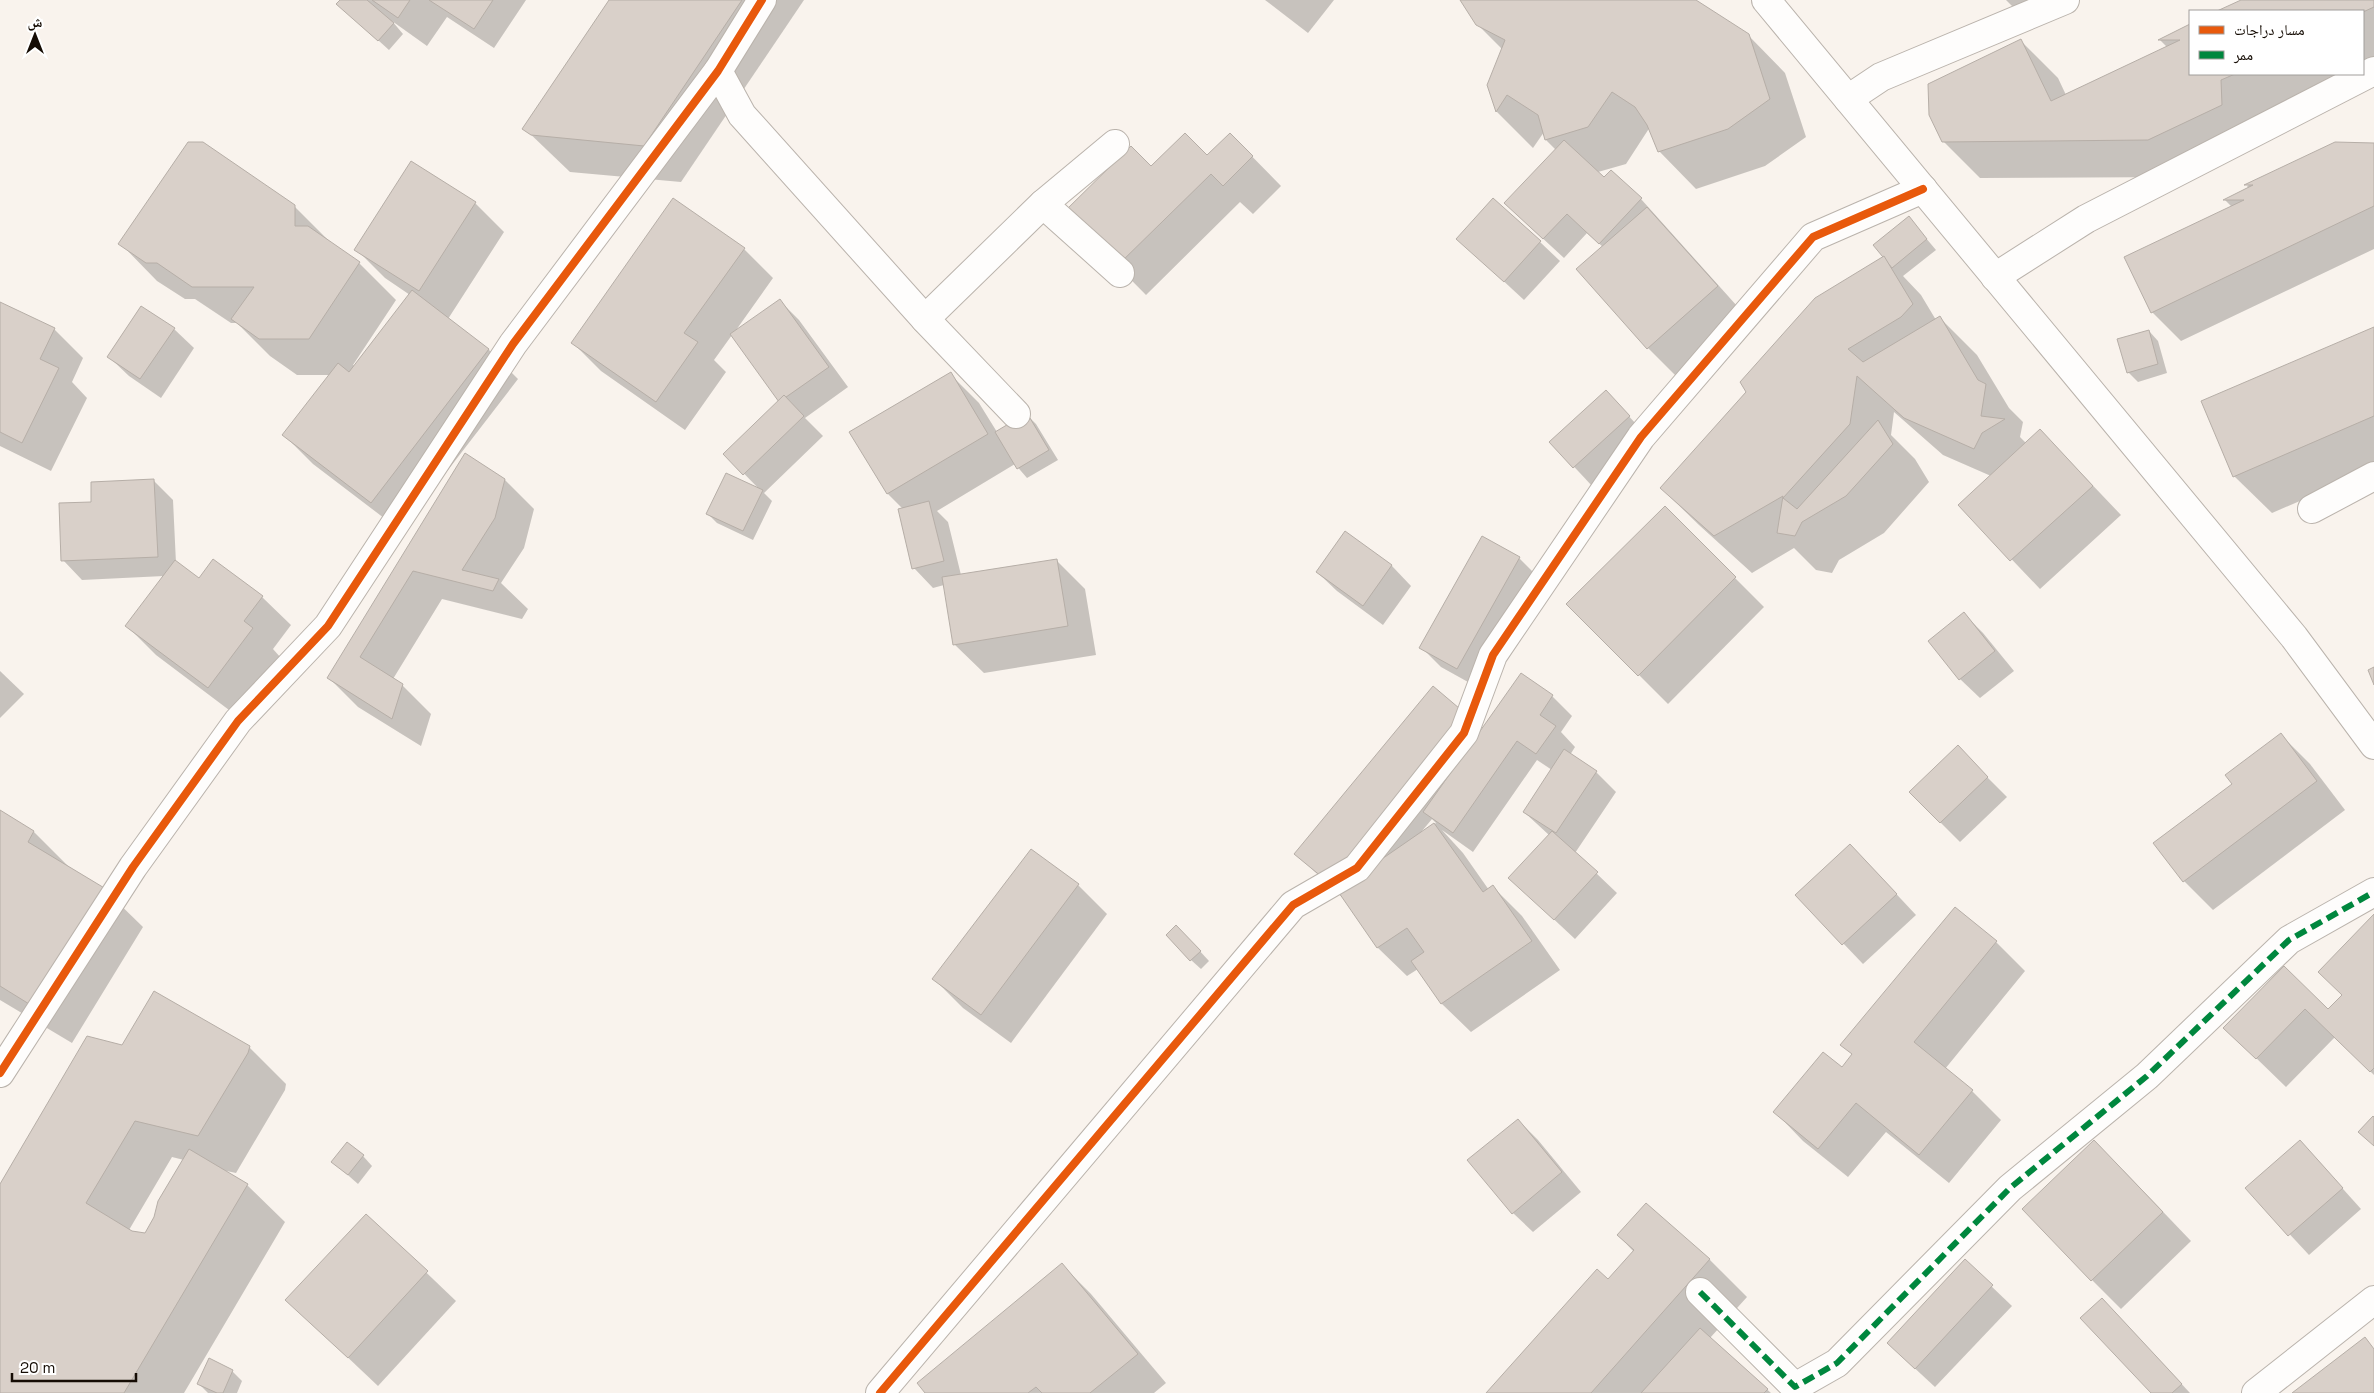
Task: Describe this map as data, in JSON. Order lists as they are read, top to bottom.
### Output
{
  "legend": ["مسار دراجات", "ممر"],
  "scale_bar": "20 m",
  "north": "top"
}
